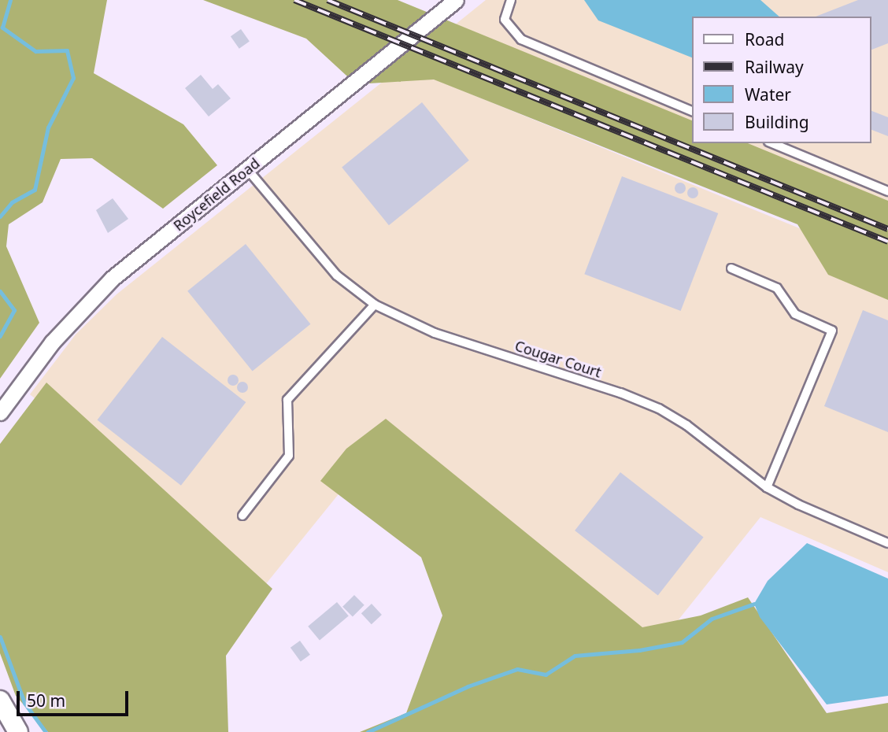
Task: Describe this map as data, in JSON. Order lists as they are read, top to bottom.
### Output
{
  "streets": {
    "street": ["Roycefield Road"],
    "lane": ["Cougar Court"]
  },
  "crossings": [
    ["Roycefield Road", "Cougar Court"]
  ],
  "legend": [
    "Road",
    "Railway",
    "Water",
    "Building"
  ],
  "scale_bar": "50 m"
}
